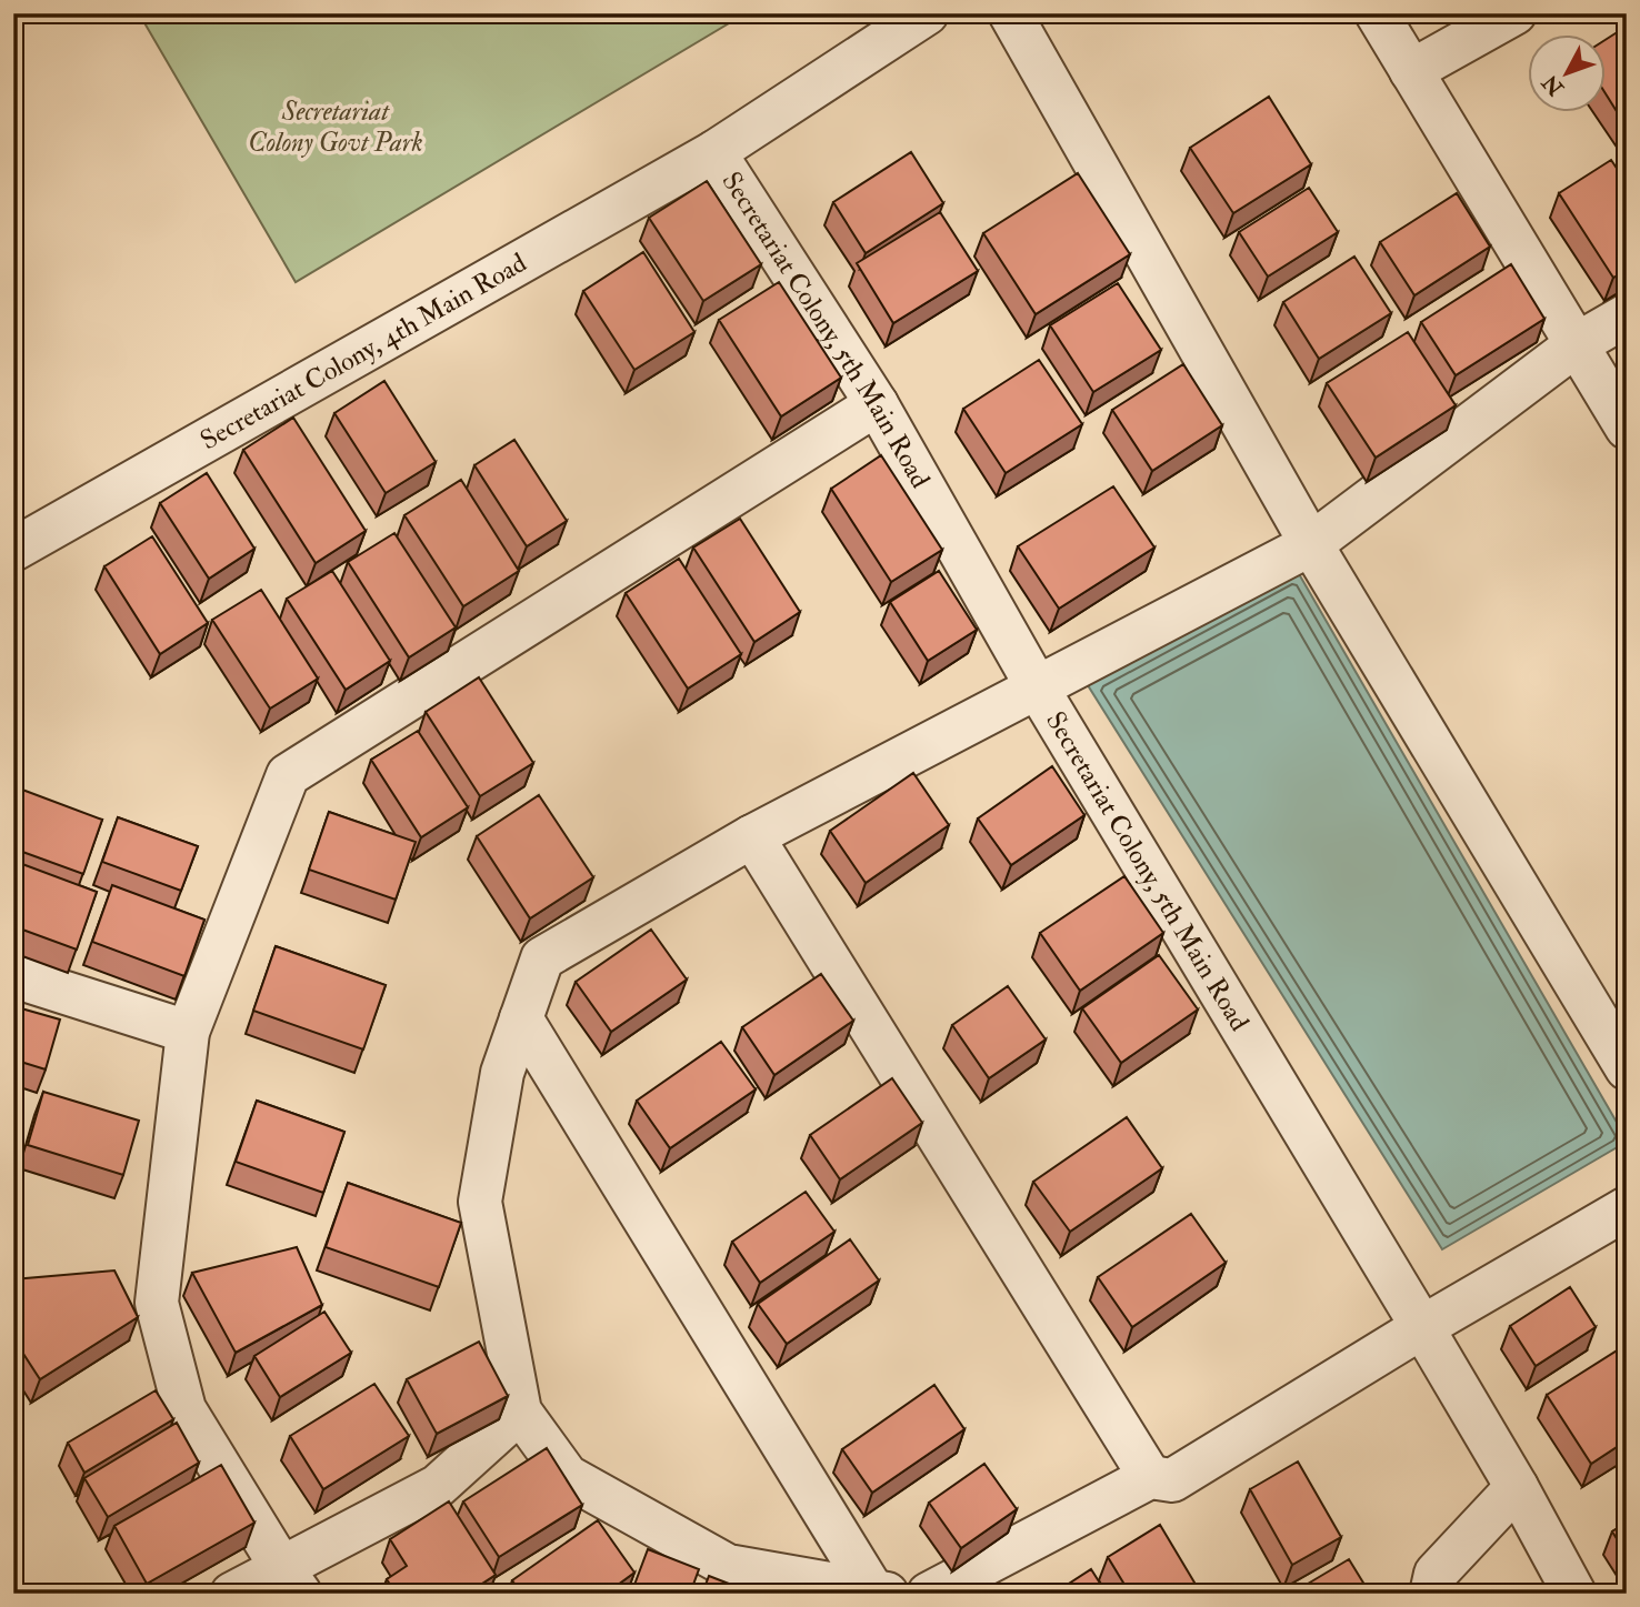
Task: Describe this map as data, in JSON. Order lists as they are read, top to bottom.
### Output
{
  "streets": {
    "street": ["Secretariat Colony, 5th Main Road", "Secretariat Colony, 4th Main Road"]
  },
  "crossings": [
    ["Secretariat Colony, 5th Main Road", "Secretariat Colony, 4th Main Road"]
  ],
  "parks": ["Secretariat Colony Govt Park"],
  "north": "bottom left"
}
